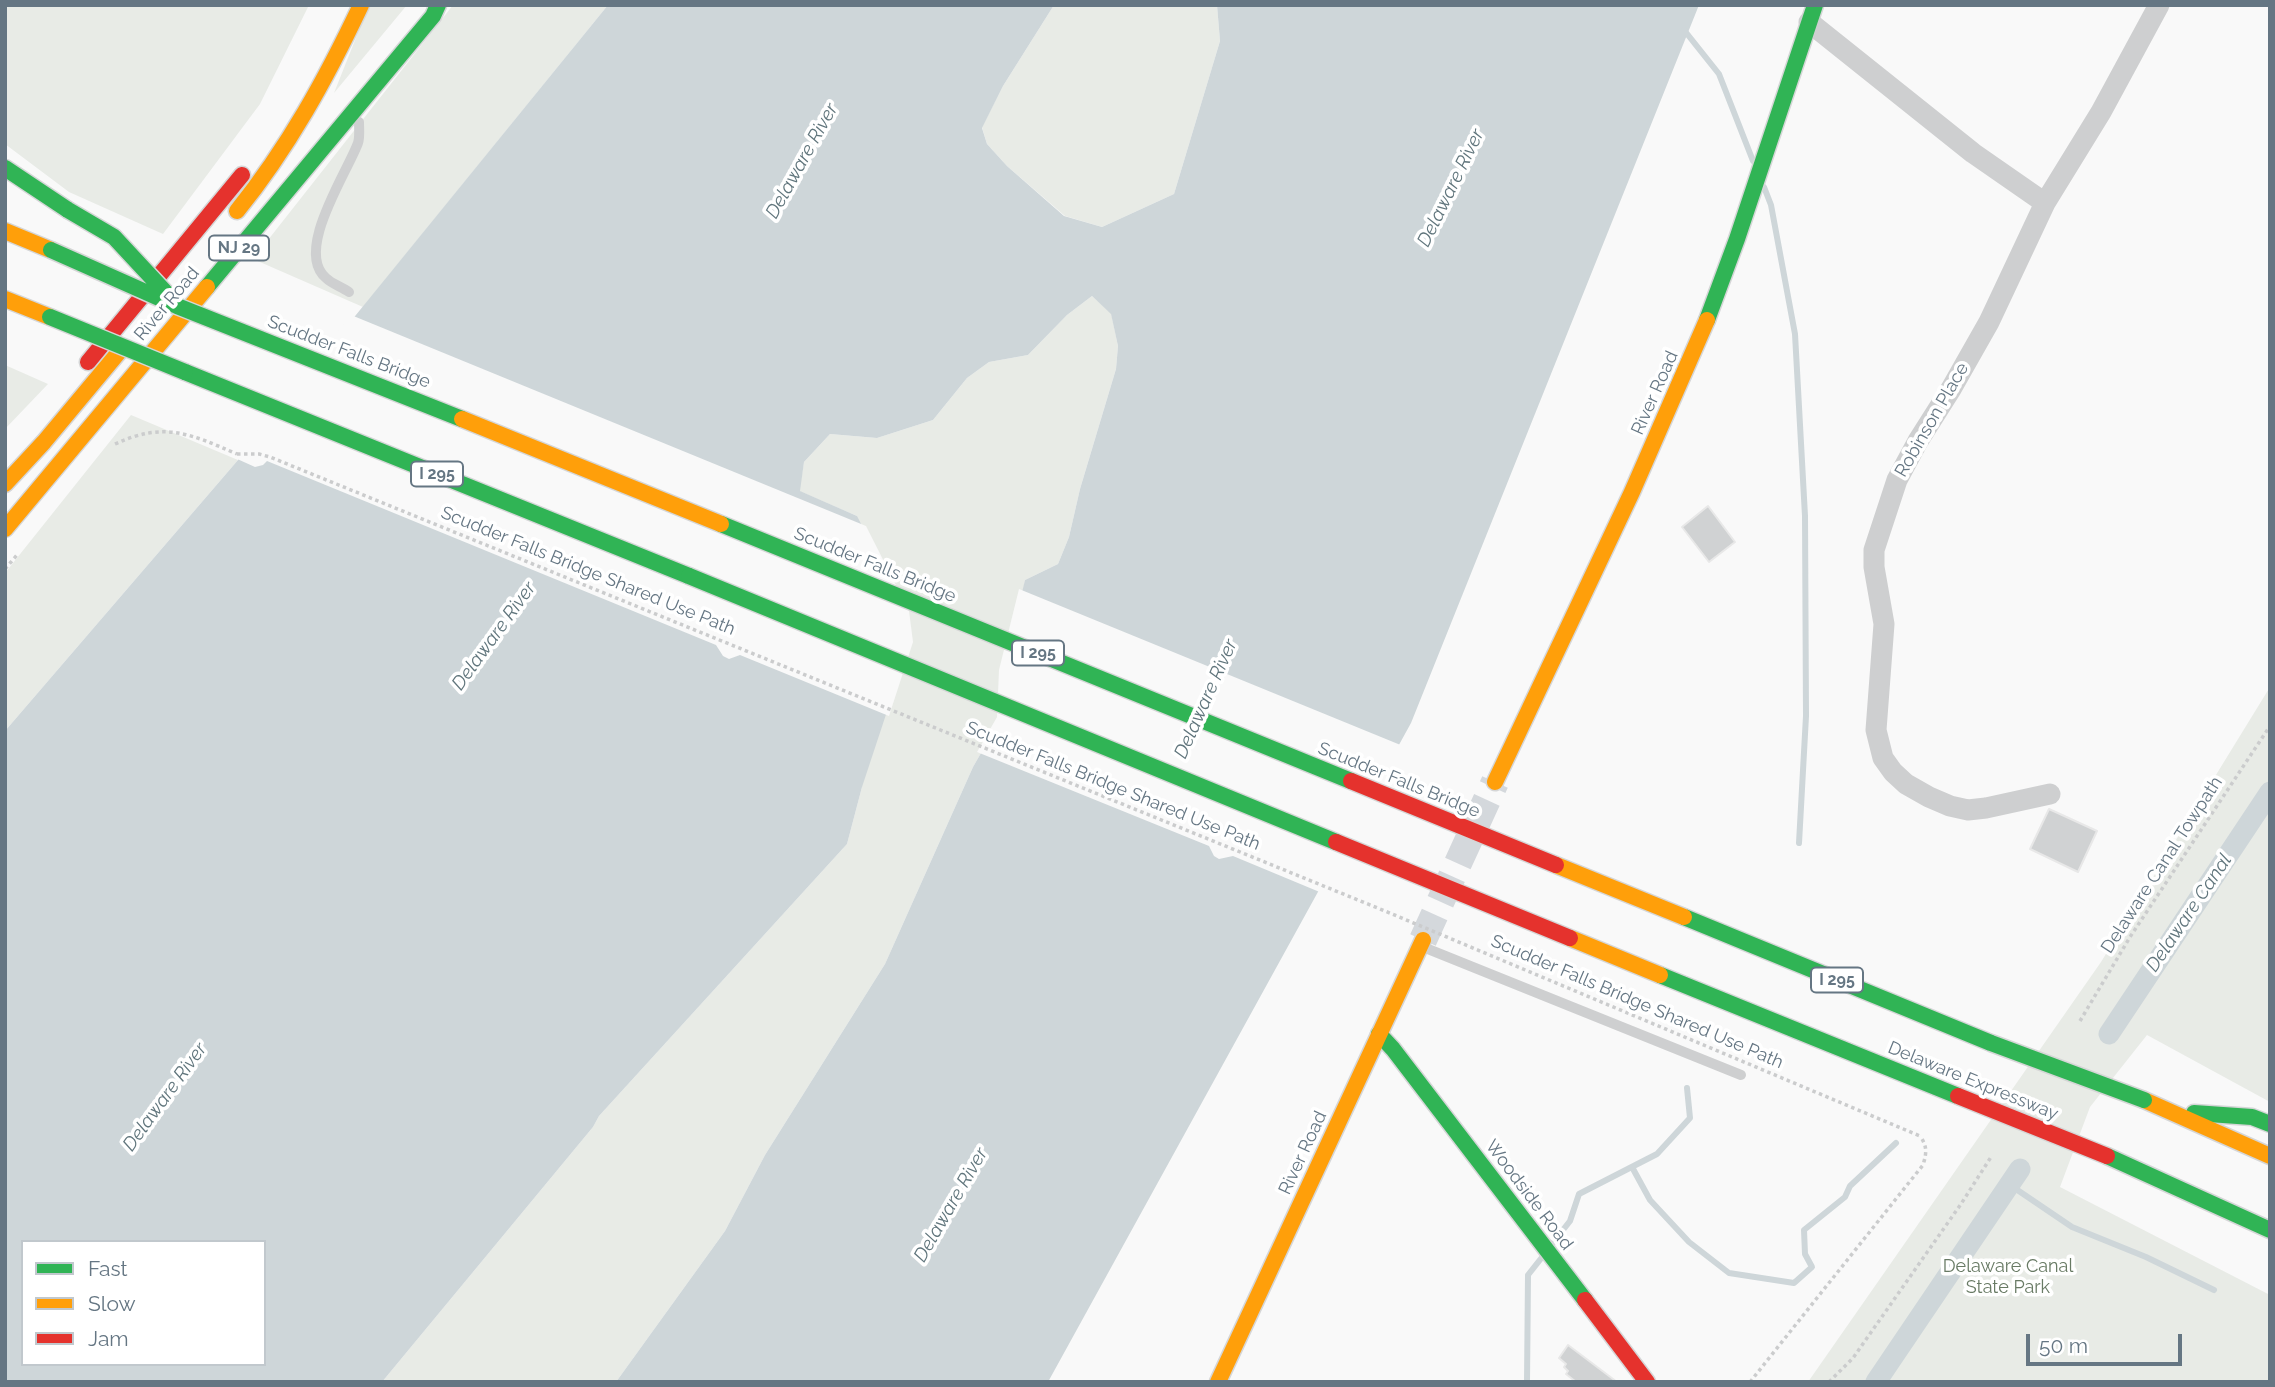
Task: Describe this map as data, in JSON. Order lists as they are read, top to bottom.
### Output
{
  "streets": {
    "main road": [
      "NJ 29",
      "River Road",
      "Scudder Falls Bridge",
      "I 295",
      "Delaware Expressway",
      "Woodside Road"
    ],
    "street": ["Robinson Place"],
    "path": ["Scudder Falls Bridge Shared Use Path", "Delaware Canal Towpath"]
  },
  "crossings": [
    ["River Road", "Woodside Road"],
    ["Scudder Falls Bridge", "I 295"]
  ],
  "water": ["Delaware River", "Delaware Canal"],
  "parks": ["Delaware Canal State Park"],
  "legend": ["Fast", "Slow", "Jam"],
  "scale_bar": "50 m"
}
